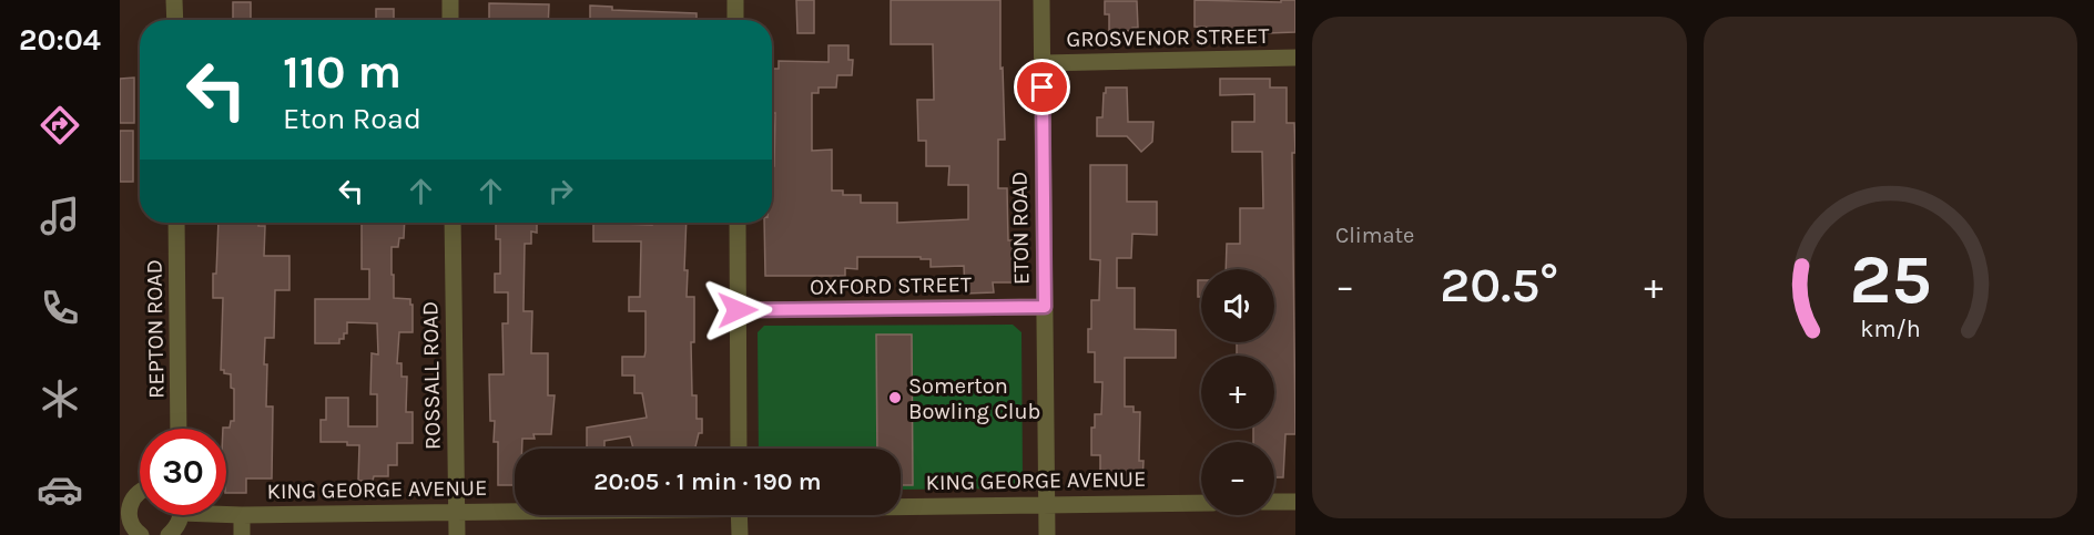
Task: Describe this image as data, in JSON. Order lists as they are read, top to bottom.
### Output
{
  "streets": {
    "street": [
      "GROSVENOR STREET",
      "ETON ROAD",
      "OXFORD STREET",
      "REPTON ROAD",
      "ROSSALL ROAD",
      "KING GEORGE AVENUE"
    ]
  },
  "crossings": [
    ["GROSVENOR STREET", "ETON ROAD"],
    ["ETON ROAD", "OXFORD STREET"],
    ["ETON ROAD", "KING GEORGE AVENUE"],
    ["ROSSALL ROAD", "KING GEORGE AVENUE"]
  ],
  "places": ["Somerton Bowling Club"],
  "page": {
    "tabs": "20:04",
    "tile": "Climate",
    "turn": ["110 m", "Eton Road"],
    "heat": ["−", "20.5°", "+"],
    "map_buttons": ["+", "−"],
    "limit": "30",
    "trip": "20:05 · 1 min · 190 m",
    "gauge": ["25", "km/h"]
  }
}
